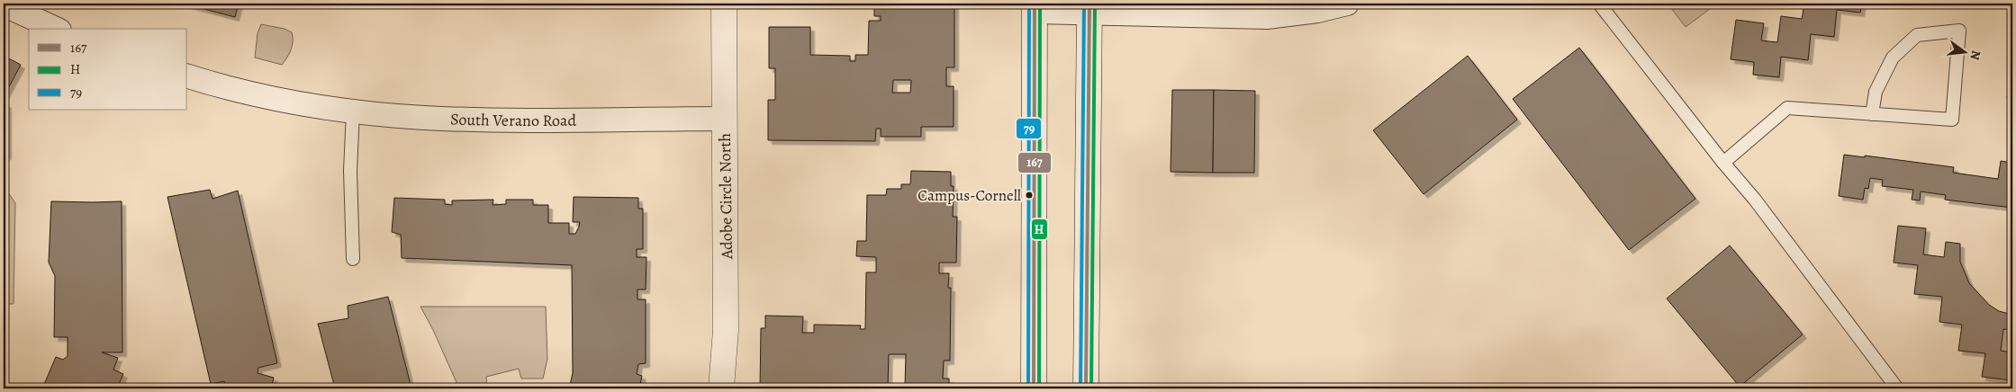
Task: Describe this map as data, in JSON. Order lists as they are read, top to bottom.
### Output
{
  "streets": {
    "main road": ["Adobe Circle North"],
    "street": ["South Verano Road"]
  },
  "crossings": [
    ["South Verano Road", "Adobe Circle North"]
  ],
  "places": ["Campus-Cornell"],
  "lines": ["transit line 167", "transit line H", "transit line 79"],
  "legend": ["167", "H", "79"],
  "north": "right"
}
